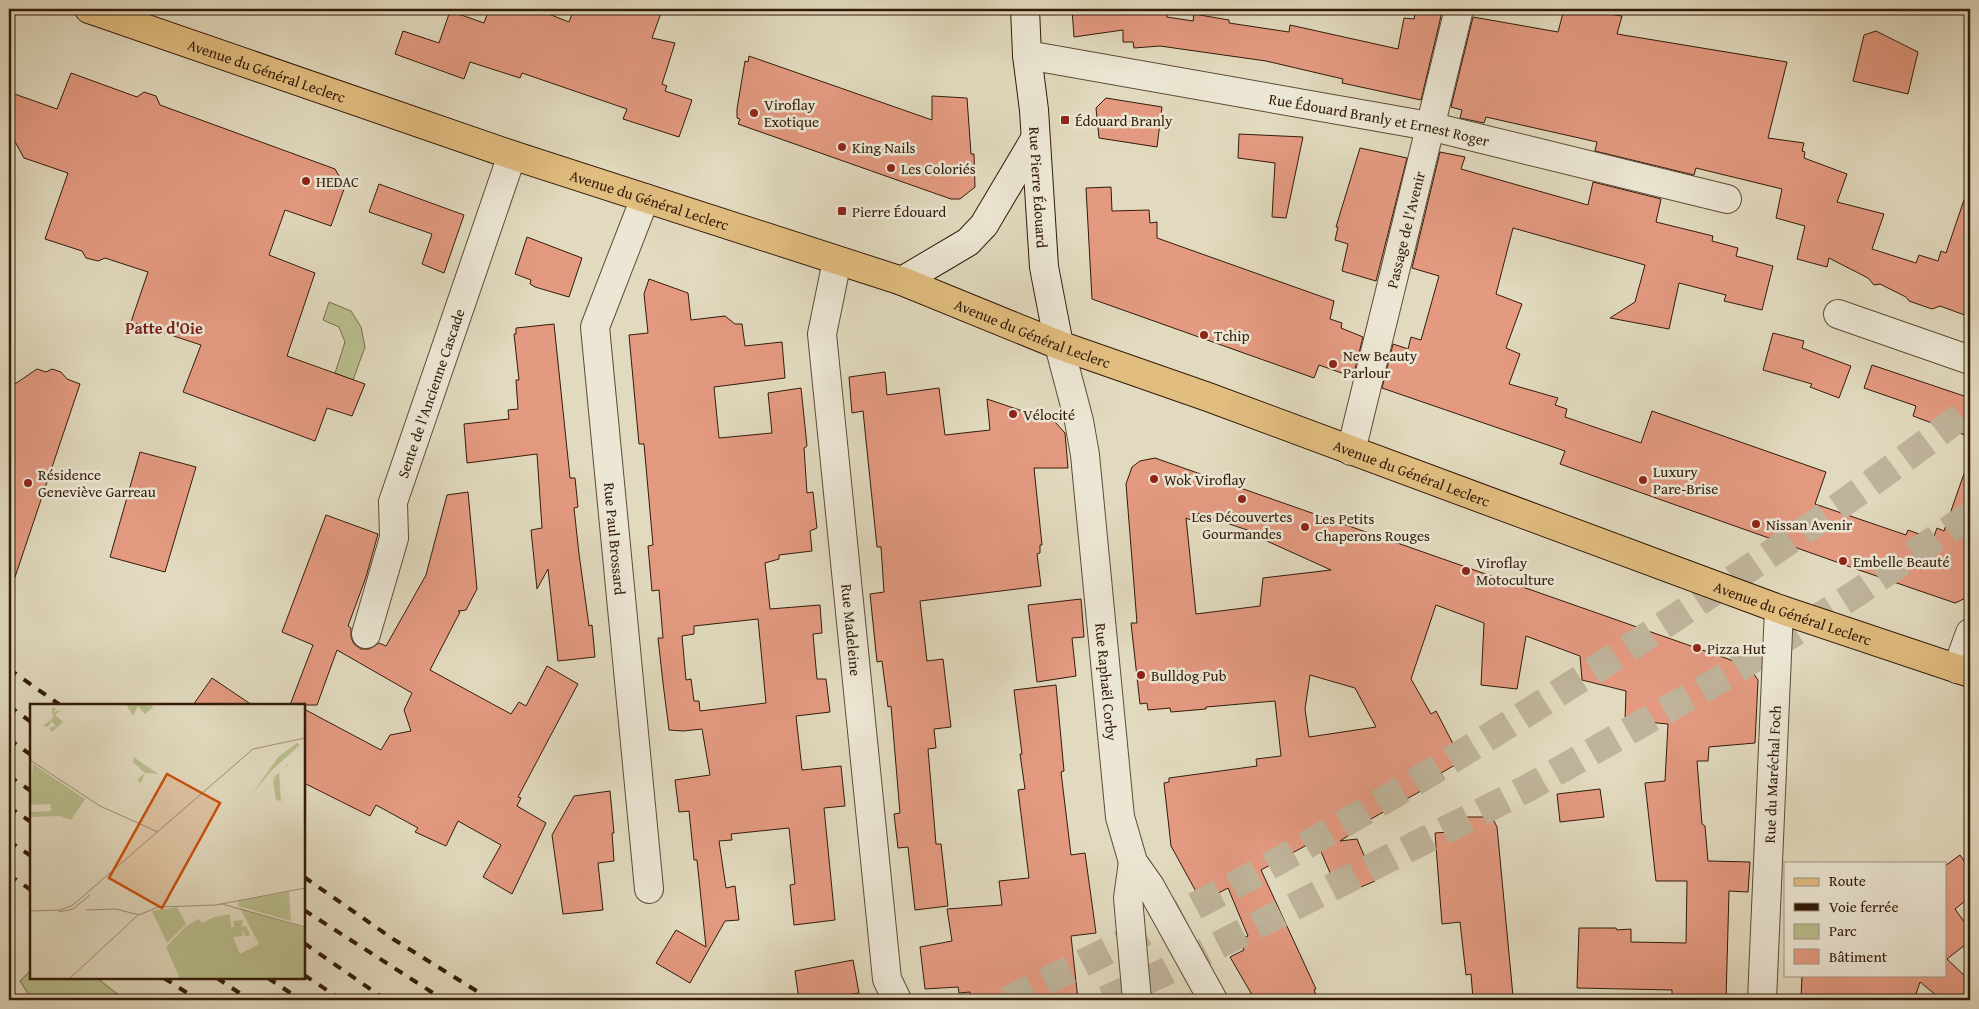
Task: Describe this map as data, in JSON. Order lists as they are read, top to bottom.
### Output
{
  "streets": {
    "main road": ["Avenue du Général Leclerc"],
    "street": [
      "Rue Édouard Branly et Ernest Roger",
      "Rue Pierre Édouard",
      "Passage de l'Avenir",
      "Sente de l'Ancienne Cascade",
      "Rue Paul Brossard",
      "Rue Madeleine",
      "Rue Raphaël Corby",
      "Rue du Maréchal Foch"
    ]
  },
  "crossings": [
    ["Avenue du Général Leclerc", "Rue Pierre Édouard"],
    ["Avenue du Général Leclerc", "Passage de l'Avenir"],
    ["Avenue du Général Leclerc", "Sente de l'Ancienne Cascade"],
    ["Avenue du Général Leclerc", "Rue Paul Brossard"],
    ["Avenue du Général Leclerc", "Rue Madeleine"],
    ["Avenue du Général Leclerc", "Rue Raphaël Corby"],
    ["Avenue du Général Leclerc", "Rue du Maréchal Foch"],
    ["Rue Édouard Branly et Ernest Roger", "Passage de l'Avenir"],
    ["Rue Pierre Édouard", "Rue Raphaël Corby"]
  ],
  "districts": ["Patte d'Oie"],
  "places": {
    "other": [
      "Viroflay Exotique",
      "King Nails",
      "Les Coloriés",
      "HEDAC",
      "Tchip",
      "New Beauty Parlour",
      "Vélocité",
      "Wok Viroflay",
      "Luxury Pare-Brise",
      "Résidence Geneviève Garreau",
      "Les Découvertes Gourmandes",
      "Nissan Avenir",
      "Les Petits Chaperons Rouges",
      "Embelle Beauté",
      "Viroflay Motoculture",
      "Pizza Hut",
      "Bulldog Pub"
    ],
    "transit": ["Édouard Branly", "Pierre Édouard"]
  },
  "legend": [
    "Route",
    "Voie ferrée",
    "Parc",
    "Bâtiment"
  ]
}
